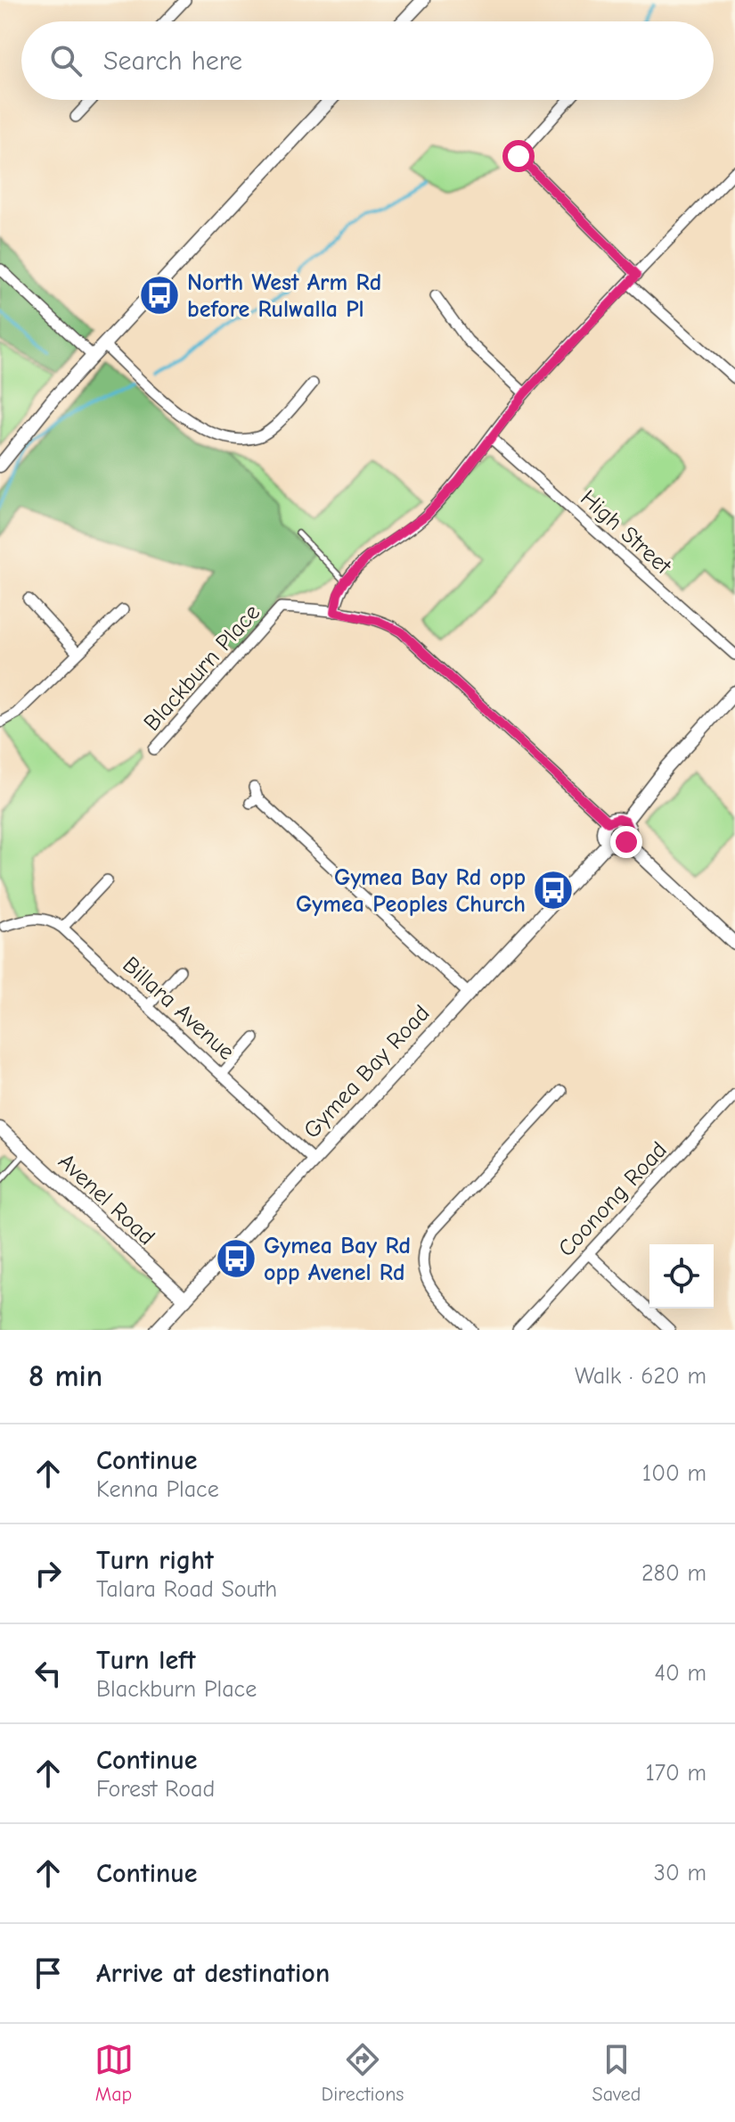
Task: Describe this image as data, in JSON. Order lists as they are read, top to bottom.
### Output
{
  "streets": {
    "street": [
      "High Street",
      "Blackburn Place",
      "Billara Avenue",
      "Gymea Bay Road",
      "Avenel Road",
      "Coonong Road"
    ]
  },
  "crossings": [
    ["Blackburn Place", "Gymea Bay Road"],
    ["Billara Avenue", "Gymea Bay Road"],
    ["Gymea Bay Road", "Avenel Road"]
  ],
  "places": {
    "bus stop": ["North West Arm Rd before Rulwalla Pl", "Gymea Bay Rd opp Gymea Peoples Church", "Gymea Bay Rd opp Avenel Rd"]
  },
  "page": {
    "search": "Search here",
    "heading": ["8 min", "Walk · 620 m"],
    "list": [
      ["Continue", "Kenna Place", "100 m"],
      ["Turn right", "Talara Road South", "280 m"],
      ["Turn left", "Blackburn Place", "40 m"],
      ["Continue", "Forest Road", "170 m"],
      ["Continue", "30 m"],
      "Arrive at destination"
    ],
    "nav": ["Map", "Directions", "Saved"]
  }
}
